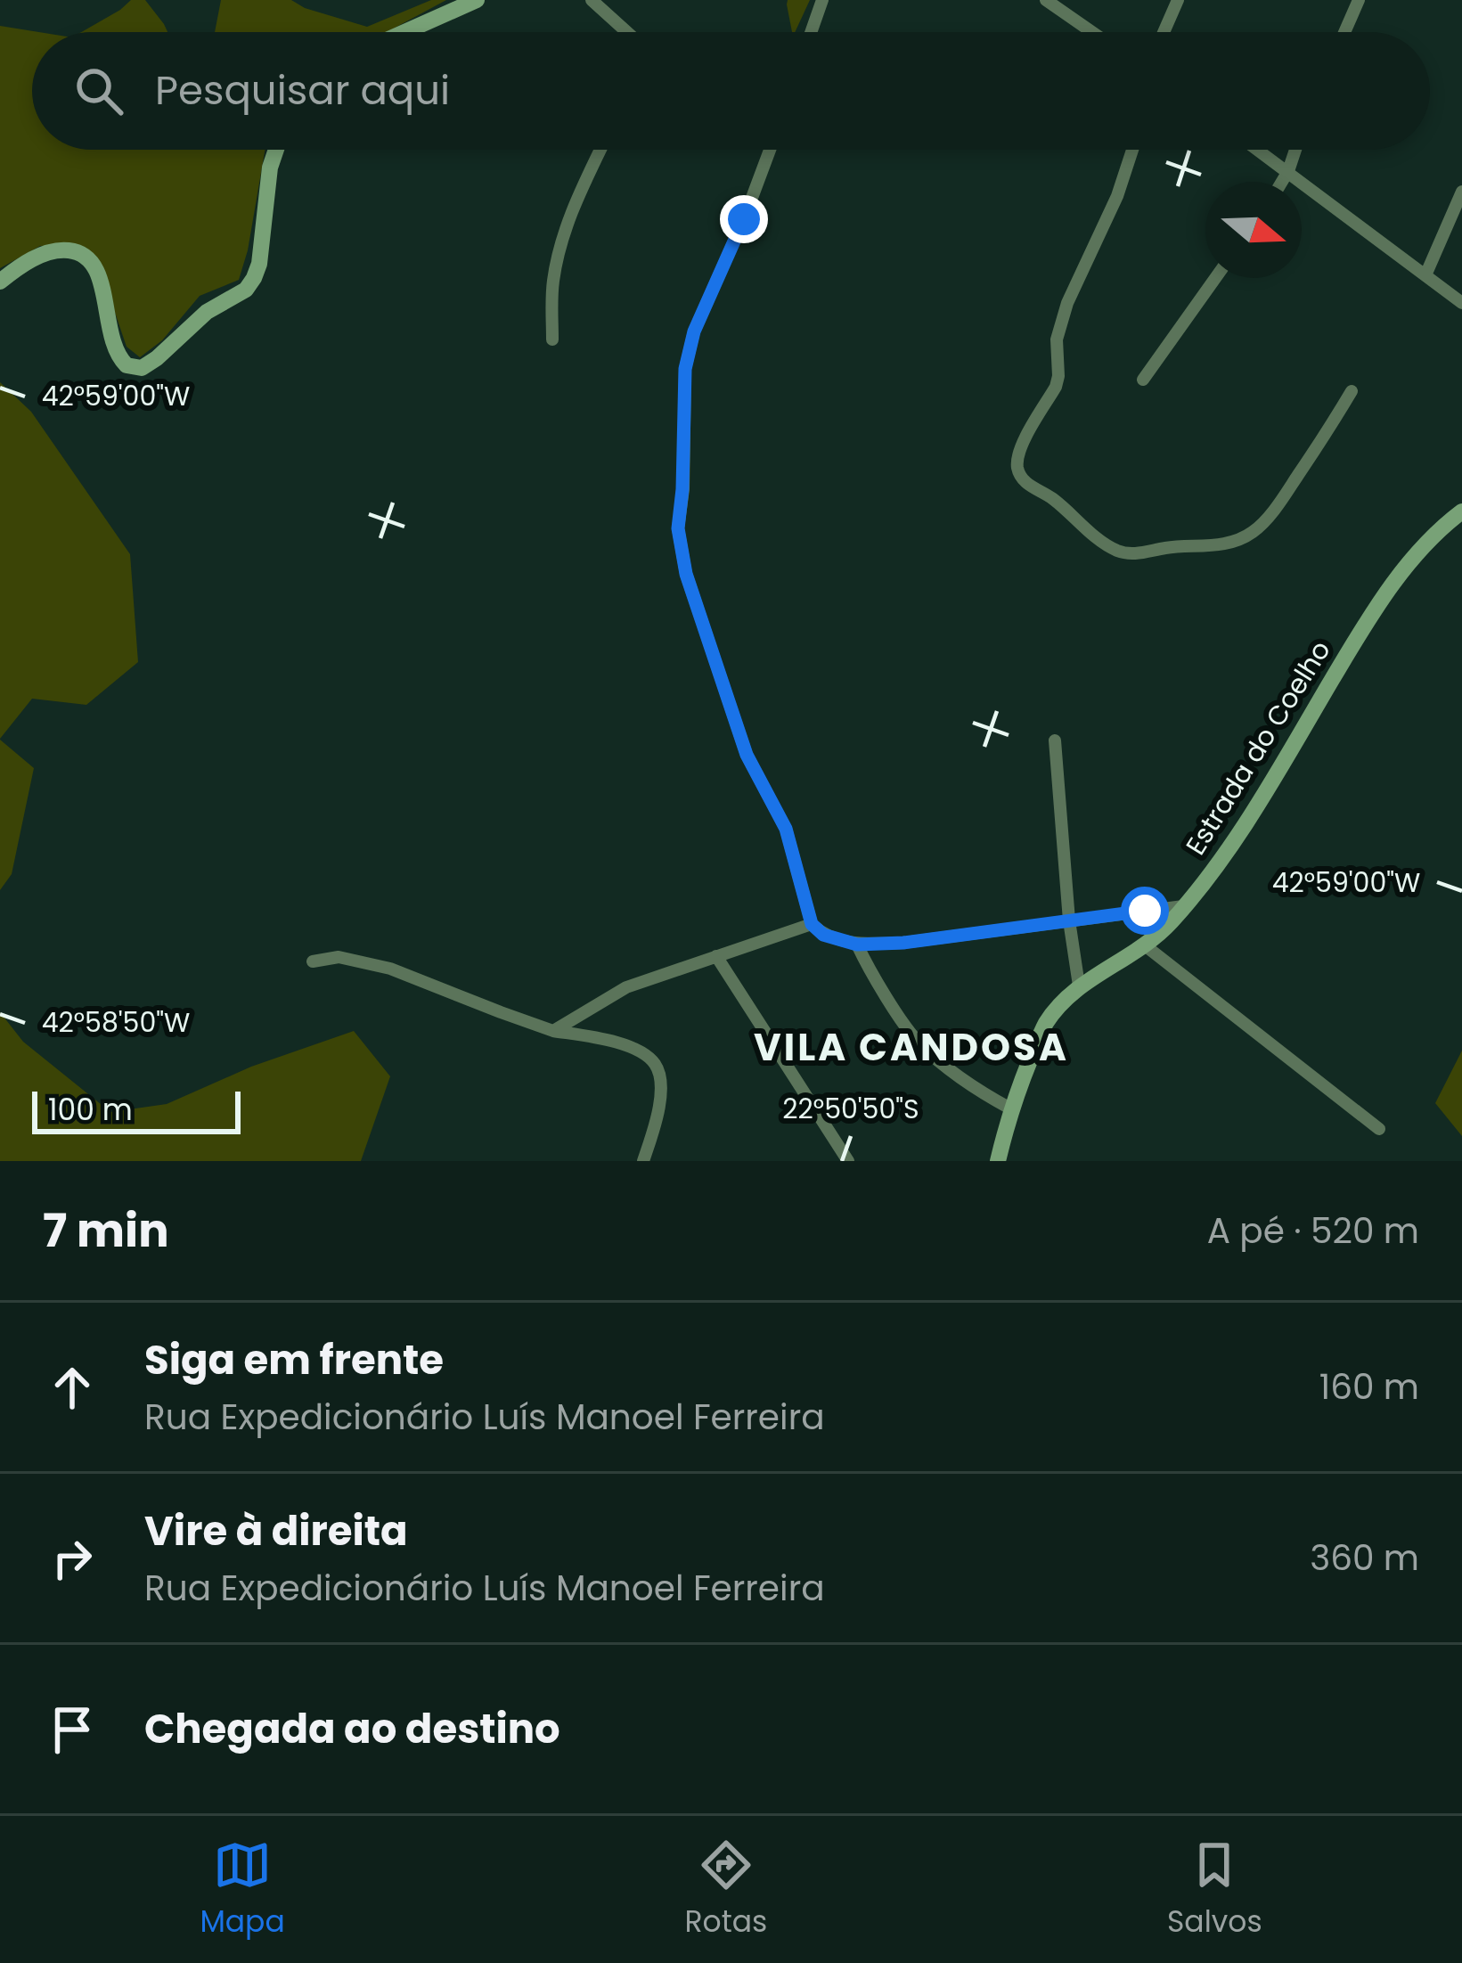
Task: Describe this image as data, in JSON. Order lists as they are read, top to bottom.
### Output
{
  "streets": {
    "street": ["Estrada do Coelho"]
  },
  "districts": ["VILA CANDOSA"],
  "scale_bar": "100 m",
  "north": "right",
  "page": {
    "search": "Pesquisar aqui",
    "scale": "100 m",
    "heading": ["7 min", "A pé · 520 m"],
    "list": [
      ["Siga em frente", "Rua Expedicionário Luís Manoel Ferreira", "160 m"],
      ["Vire à direita", "Rua Expedicionário Luís Manoel Ferreira", "360 m"],
      "Chegada ao destino"
    ],
    "nav": ["Mapa", "Rotas", "Salvos"]
  },
  "coordinates": ["42°59'00\"W", "42°58'50\"W", "22°50'50\"S"]
}
